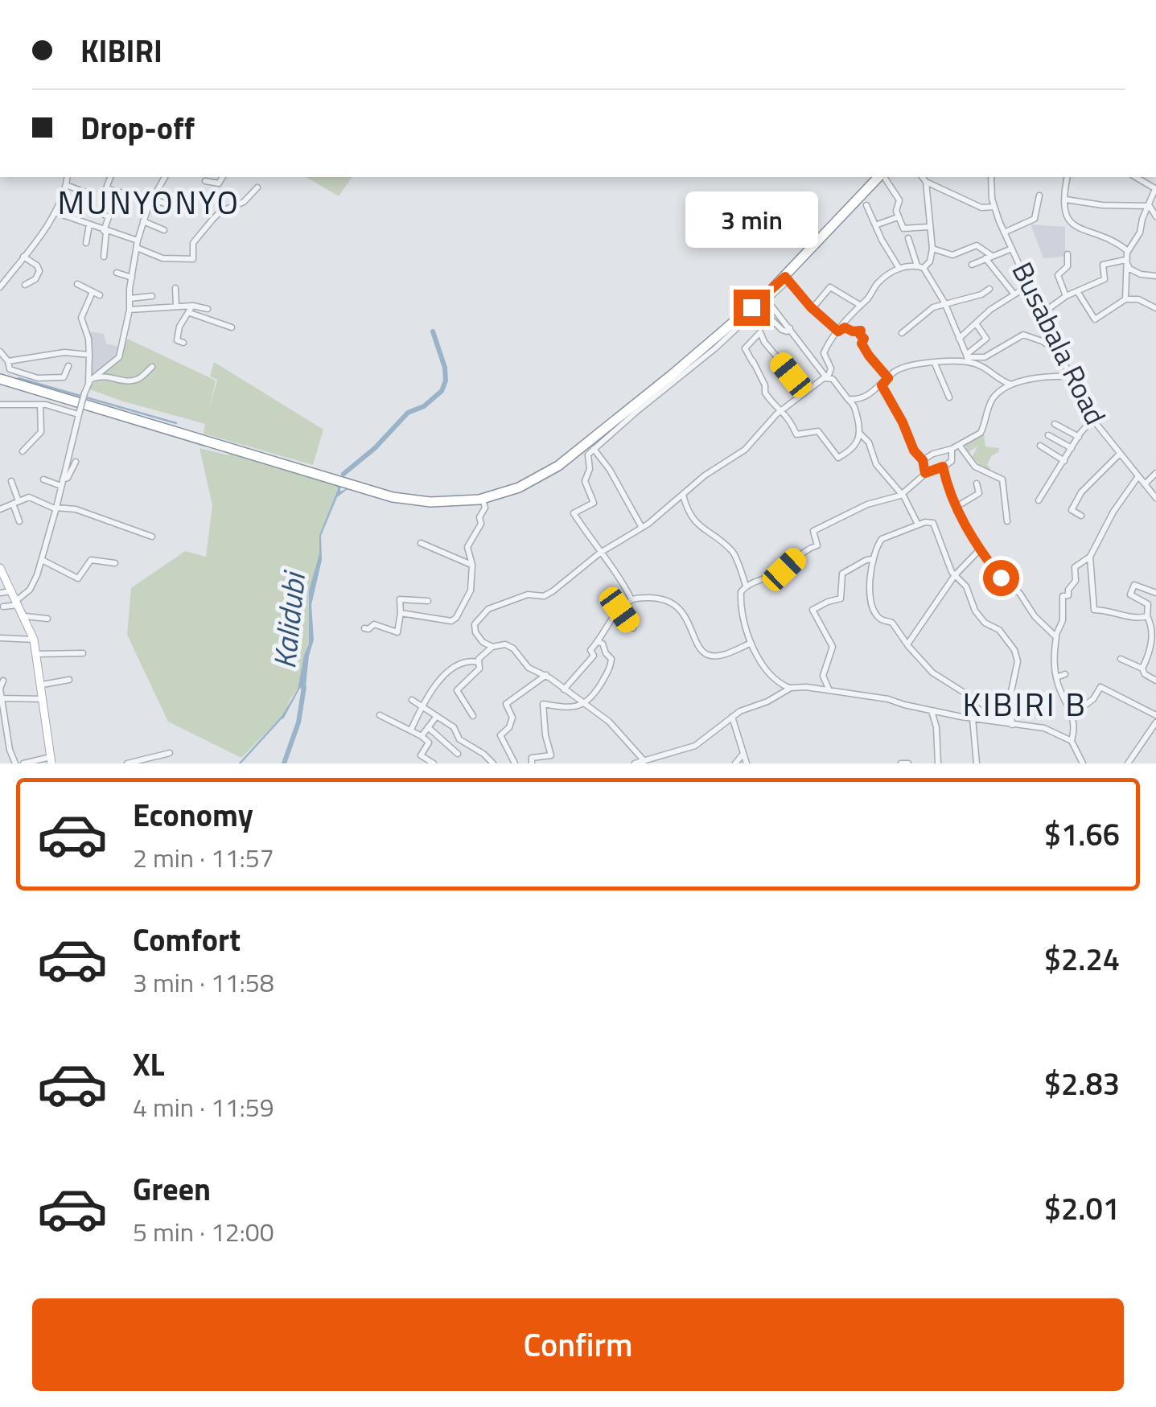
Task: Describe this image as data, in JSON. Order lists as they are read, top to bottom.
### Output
{
  "streets": {
    "street": ["Busabala Road"]
  },
  "districts": ["MUNYONYO", "KIBIRI B"],
  "water": ["Kalidubi"],
  "page": {
    "banner": ["KIBIRI", "Drop-off"],
    "bubble": "3 min",
    "list": [
      {
        "name": "Economy",
        "note": "2 min · 11:57",
        "value": "$1.66"
      },
      {
        "name": "Comfort",
        "note": "3 min · 11:58",
        "value": "$2.24"
      },
      {
        "name": "XL",
        "note": "4 min · 11:59",
        "value": "$2.83"
      },
      {
        "name": "Green",
        "note": "5 min · 12:00",
        "value": "$2.01"
      }
    ],
    "buttons": "Confirm"
  }
}
